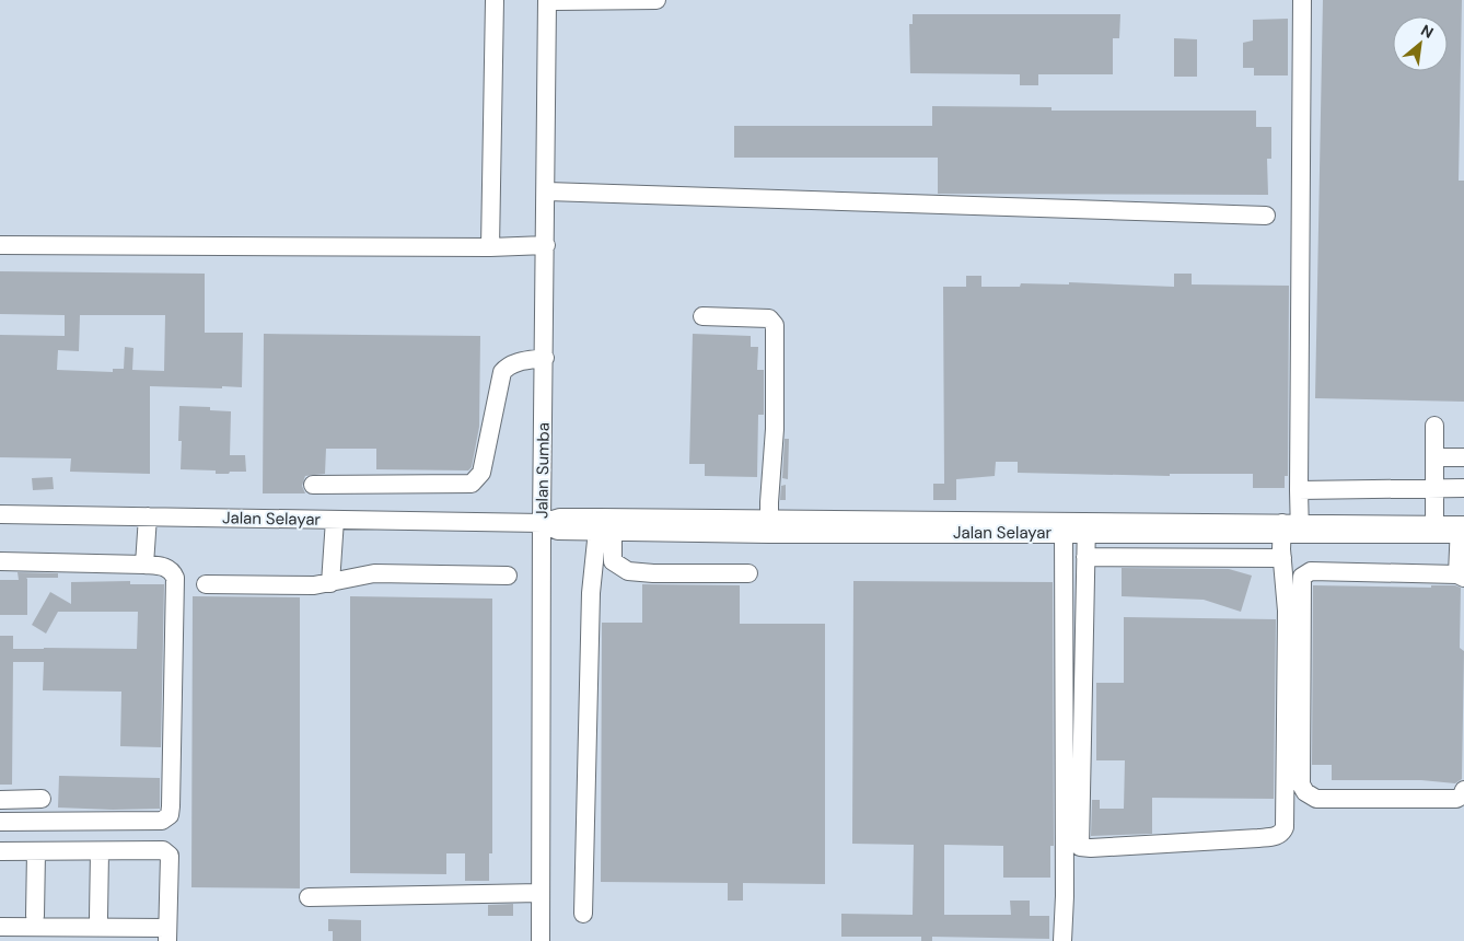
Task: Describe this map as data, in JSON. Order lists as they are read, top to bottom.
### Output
{
  "streets": {
    "street": ["Jalan Sumba", "Jalan Selayar"]
  },
  "crossings": [
    ["Jalan Sumba", "Jalan Selayar"]
  ],
  "north": "top right"
}
